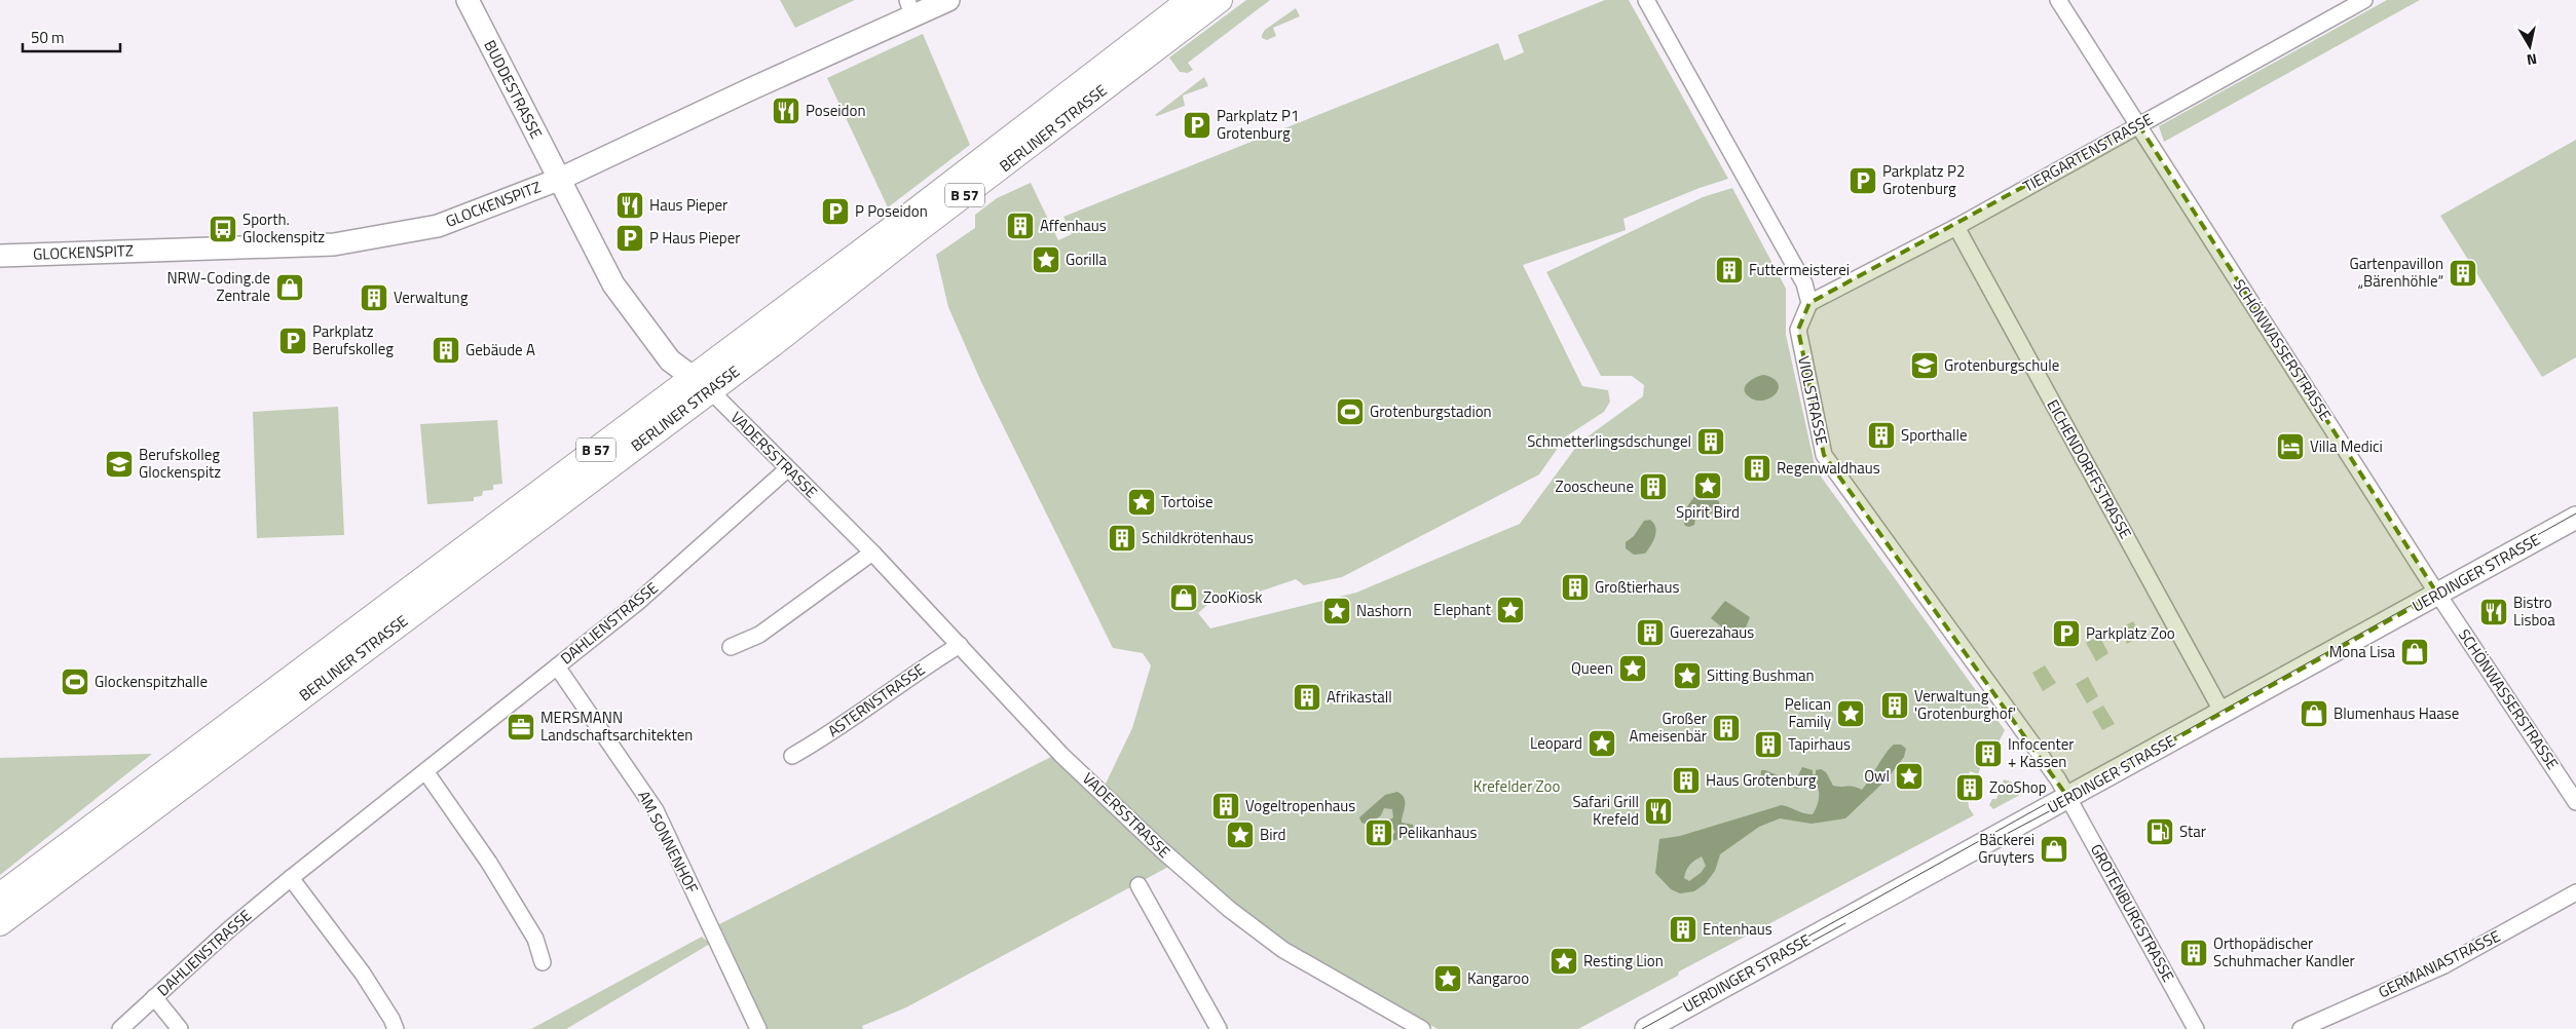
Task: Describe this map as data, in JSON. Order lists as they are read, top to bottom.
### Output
{
  "streets": {
    "main road": [
      "BUDDESTRASSE",
      "BERLINER STRASSE",
      "B 57",
      "GLOCKENSPITZ",
      "VADERSSTRASSE",
      "UERDINGER STRASSE"
    ],
    "street": [
      "TIERGARTENSTRASSE",
      "SCHÖNWASSERSTRASSE",
      "VIOLSTRASSE",
      "EICHENDORFFSTRASSE",
      "DAHLIENSTRASSE",
      "ASTERNSTRASSE",
      "AM SONNENHOF",
      "GROTENBURGSTRASSE",
      "GERMANIASTRASSE"
    ]
  },
  "crossings": [
    ["BUDDESTRASSE", "GLOCKENSPITZ"],
    ["BUDDESTRASSE", "VADERSSTRASSE"],
    ["BERLINER STRASSE", "VADERSSTRASSE"],
    ["TIERGARTENSTRASSE", "SCHÖNWASSERSTRASSE"],
    ["TIERGARTENSTRASSE", "VIOLSTRASSE"],
    ["TIERGARTENSTRASSE", "EICHENDORFFSTRASSE"],
    ["GLOCKENSPITZ", "VADERSSTRASSE"],
    ["SCHÖNWASSERSTRASSE", "UERDINGER STRASSE"],
    ["VIOLSTRASSE", "UERDINGER STRASSE"],
    ["VIOLSTRASSE", "GROTENBURGSTRASSE"],
    ["VADERSSTRASSE", "DAHLIENSTRASSE"],
    ["VADERSSTRASSE", "ASTERNSTRASSE"],
    ["EICHENDORFFSTRASSE", "UERDINGER STRASSE"],
    ["UERDINGER STRASSE", "GROTENBURGSTRASSE"],
    ["DAHLIENSTRASSE", "AM SONNENHOF"]
  ],
  "parks": ["Krefelder Zoo"],
  "places": {
    "restaurant": [
      "Poseidon",
      "Haus Pieper",
      "Bistro Lisboa",
      "Safari Grill Krefeld"
    ],
    "parking": [
      "Parkplatz P1 Grotenburg",
      "Parkplatz P2 Grotenburg",
      "P Poseidon",
      "P Haus Pieper",
      "Parkplatz Berufskolleg",
      "Parkplatz Zoo"
    ],
    "building": [
      "Affenhaus",
      "Futtermeisterei",
      "Gartenpavillon „Bärenhöhle“",
      "Verwaltung",
      "Gebäude A",
      "Sporthalle",
      "Schmetterlingsdschungel",
      "Regenwaldhaus",
      "Zooscheune",
      "Schildkrötenhaus",
      "Großtierhaus",
      "Guerezahaus",
      "Afrikastall",
      "Verwaltung 'Grotenburghof'",
      "Großer Ameisenbär",
      "Tapirhaus",
      "Infocenter + Kassen",
      "Haus Grotenburg",
      "ZooShop",
      "Vogeltropenhaus",
      "Pelikanhaus",
      "Entenhaus",
      "Orthopädischer Schuhmacher Kandler"
    ],
    "bus stop": ["Sporth. Glockenspitz"],
    "place": [
      "Gorilla",
      "Spirit Bird",
      "Tortoise",
      "Elephant",
      "Nashorn",
      "Queen",
      "Sitting Bushman",
      "Pelican Family",
      "Leopard",
      "Owl",
      "Bird",
      "Resting Lion",
      "Kangaroo"
    ],
    "shop": [
      "NRW-Coding.de Zentrale",
      "ZooKiosk",
      "Mona Lisa",
      "Blumenhaus Haase",
      "Bäckerei Gruyters"
    ],
    "school or university": ["Grotenburgschule", "Berufskolleg Glockenspitz"],
    "sports": ["Grotenburgstadion", "Glockenspitzhalle"],
    "hotel": ["Villa Medici"],
    "office": ["MERSMANN Landschaftsarchitekten"],
    "fuel station": ["Star"]
  },
  "scale_bar": "50 m",
  "north": "bottom"
}
